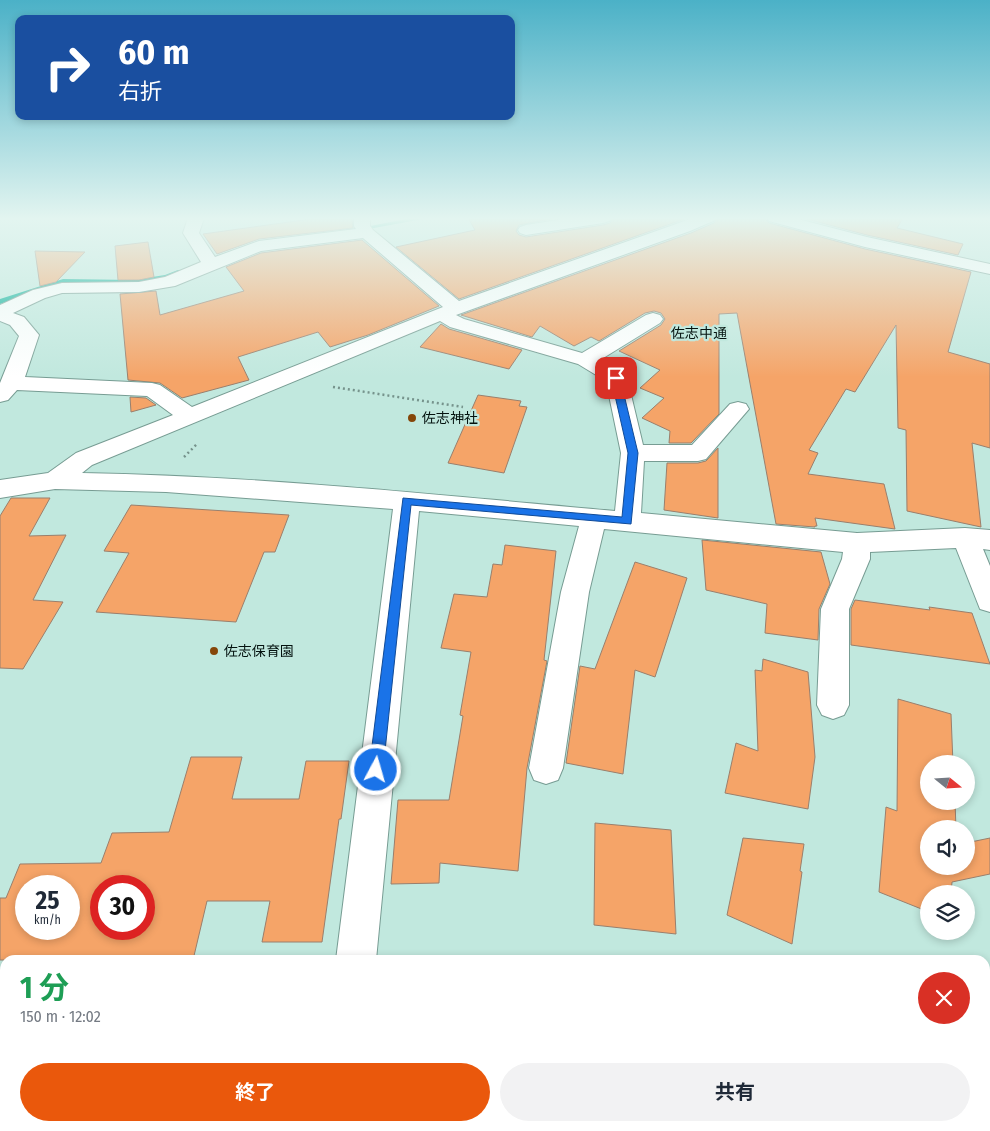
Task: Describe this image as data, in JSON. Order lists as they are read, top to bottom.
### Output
{
  "districts": ["佐志中通"],
  "places": ["佐志神社", "佐志保育園"],
  "north": "right",
  "page": {
    "turn": ["60 m", "右折"],
    "speed": "25 km/h",
    "limit": "30",
    "heading": ["1 分", "150 m · 12:02"],
    "buttons": ["終了", "共有"]
  }
}
